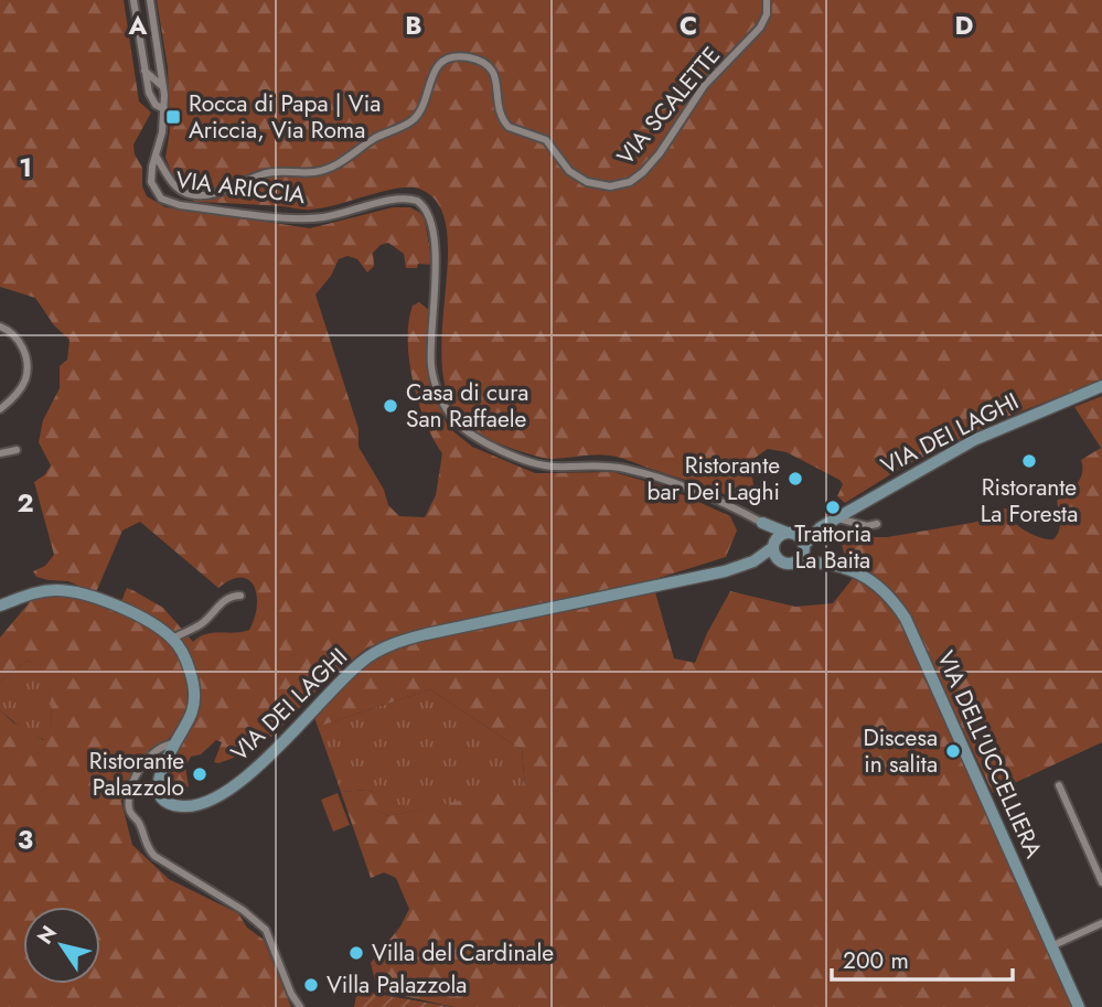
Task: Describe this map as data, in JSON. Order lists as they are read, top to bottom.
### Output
{
  "streets": {
    "main road": ["VIA ARICCIA", "VIA DEI LAGHI", "VIA DELL'UCCELLIERA"],
    "street": ["VIA SCALETTE"]
  },
  "crossings": [
    ["VIA SCALETTE", "VIA ARICCIA"],
    ["VIA ARICCIA", "VIA DEI LAGHI"],
    ["VIA DEI LAGHI", "VIA DELL'UCCELLIERA"]
  ],
  "places": {
    "transit": ["Rocca di Papa | Via Ariccia, Via Roma"],
    "other": [
      "Casa di cura San Raffaele",
      "Ristorante La Foresta",
      "Ristorante bar Dei Laghi",
      "Trattoria La Baita",
      "Discesa in salita",
      "Ristorante Palazzolo",
      "Villa del Cardinale",
      "Villa Palazzola"
    ]
  },
  "scale_bar": "200 m",
  "north": "top left",
  "grid": {
    "columns": [
      "A",
      "B",
      "C",
      "D"
    ],
    "rows": ["1", "2", "3"]
  }
}
